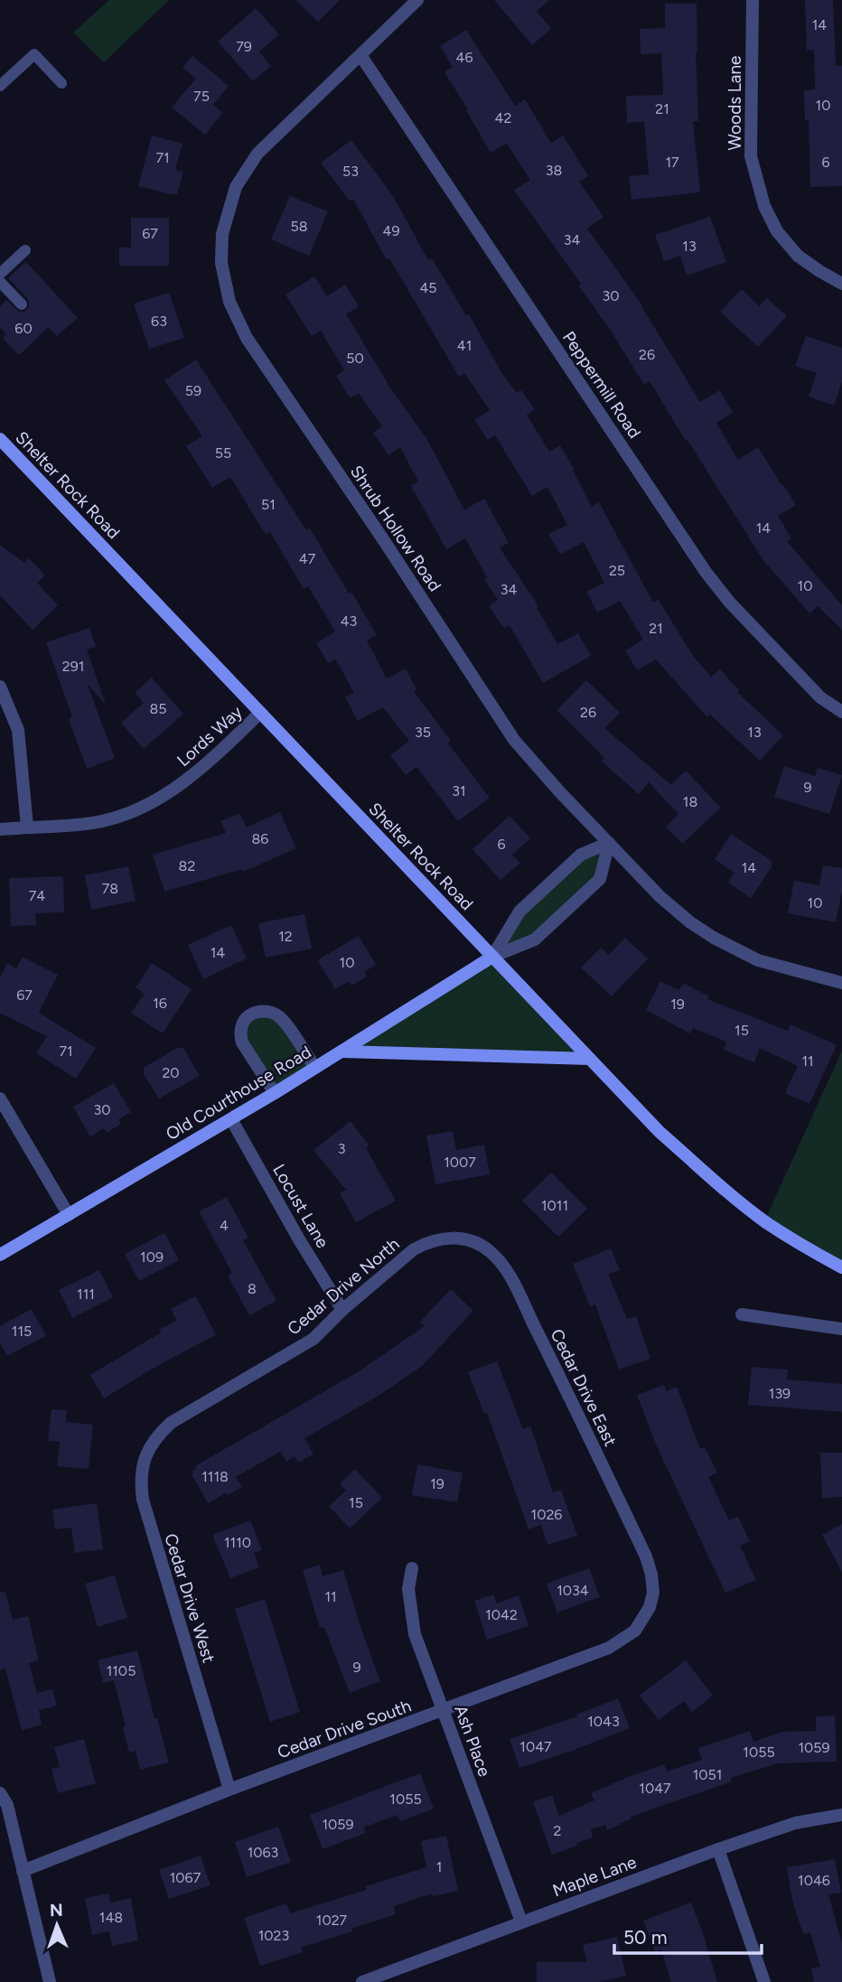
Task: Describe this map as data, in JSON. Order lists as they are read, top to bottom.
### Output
{
  "streets": {
    "main road": ["Shelter Rock Road", "Old Courthouse Road"],
    "street": [
      "Woods Lane",
      "Peppermill Road",
      "Shrub Hollow Road",
      "Lords Way",
      "Locust Lane",
      "Cedar Drive North",
      "Cedar Drive East",
      "Cedar Drive West",
      "Cedar Drive South",
      "Ash Place",
      "Maple Lane"
    ]
  },
  "crossings": [
    ["Peppermill Road", "Shrub Hollow Road"],
    ["Shelter Rock Road", "Lords Way"],
    ["Shelter Rock Road", "Old Courthouse Road"],
    ["Old Courthouse Road", "Locust Lane"],
    ["Locust Lane", "Cedar Drive North"],
    ["Cedar Drive North", "Cedar Drive East"],
    ["Cedar Drive North", "Cedar Drive West"],
    ["Cedar Drive East", "Cedar Drive South"],
    ["Cedar Drive West", "Cedar Drive South"],
    ["Cedar Drive South", "Ash Place"],
    ["Ash Place", "Maple Lane"]
  ],
  "house_numbers": [
    "14",
    "79",
    "46",
    "75",
    "10",
    "21",
    "42",
    "71",
    "17",
    "6",
    "38",
    "53",
    "58",
    "49",
    "67",
    "34",
    "13",
    "45",
    "30",
    "63",
    "60",
    "41",
    "26",
    "50",
    "59",
    "55",
    "51",
    "14",
    "47",
    "25",
    "10",
    "34",
    "43",
    "21",
    "291",
    "85",
    "26",
    "35",
    "13",
    "9",
    "31",
    "18",
    "86",
    "6",
    "82",
    "14",
    "78",
    "74",
    "10",
    "12",
    "14",
    "10",
    "67",
    "16",
    "19",
    "15",
    "71",
    "11",
    "20",
    "30",
    "3",
    "1007",
    "1011",
    "4",
    "109",
    "8",
    "111",
    "115",
    "139",
    "1118",
    "19",
    "15",
    "1026",
    "1110",
    "1034",
    "11",
    "1042",
    "9",
    "1105",
    "1043",
    "1047",
    "1059",
    "1055",
    "1051",
    "1047",
    "1055",
    "1059",
    "2",
    "1063",
    "1",
    "1067",
    "1046",
    "148",
    "1027",
    "1023"
  ],
  "scale_bar": "50 m",
  "north": "top"
}
